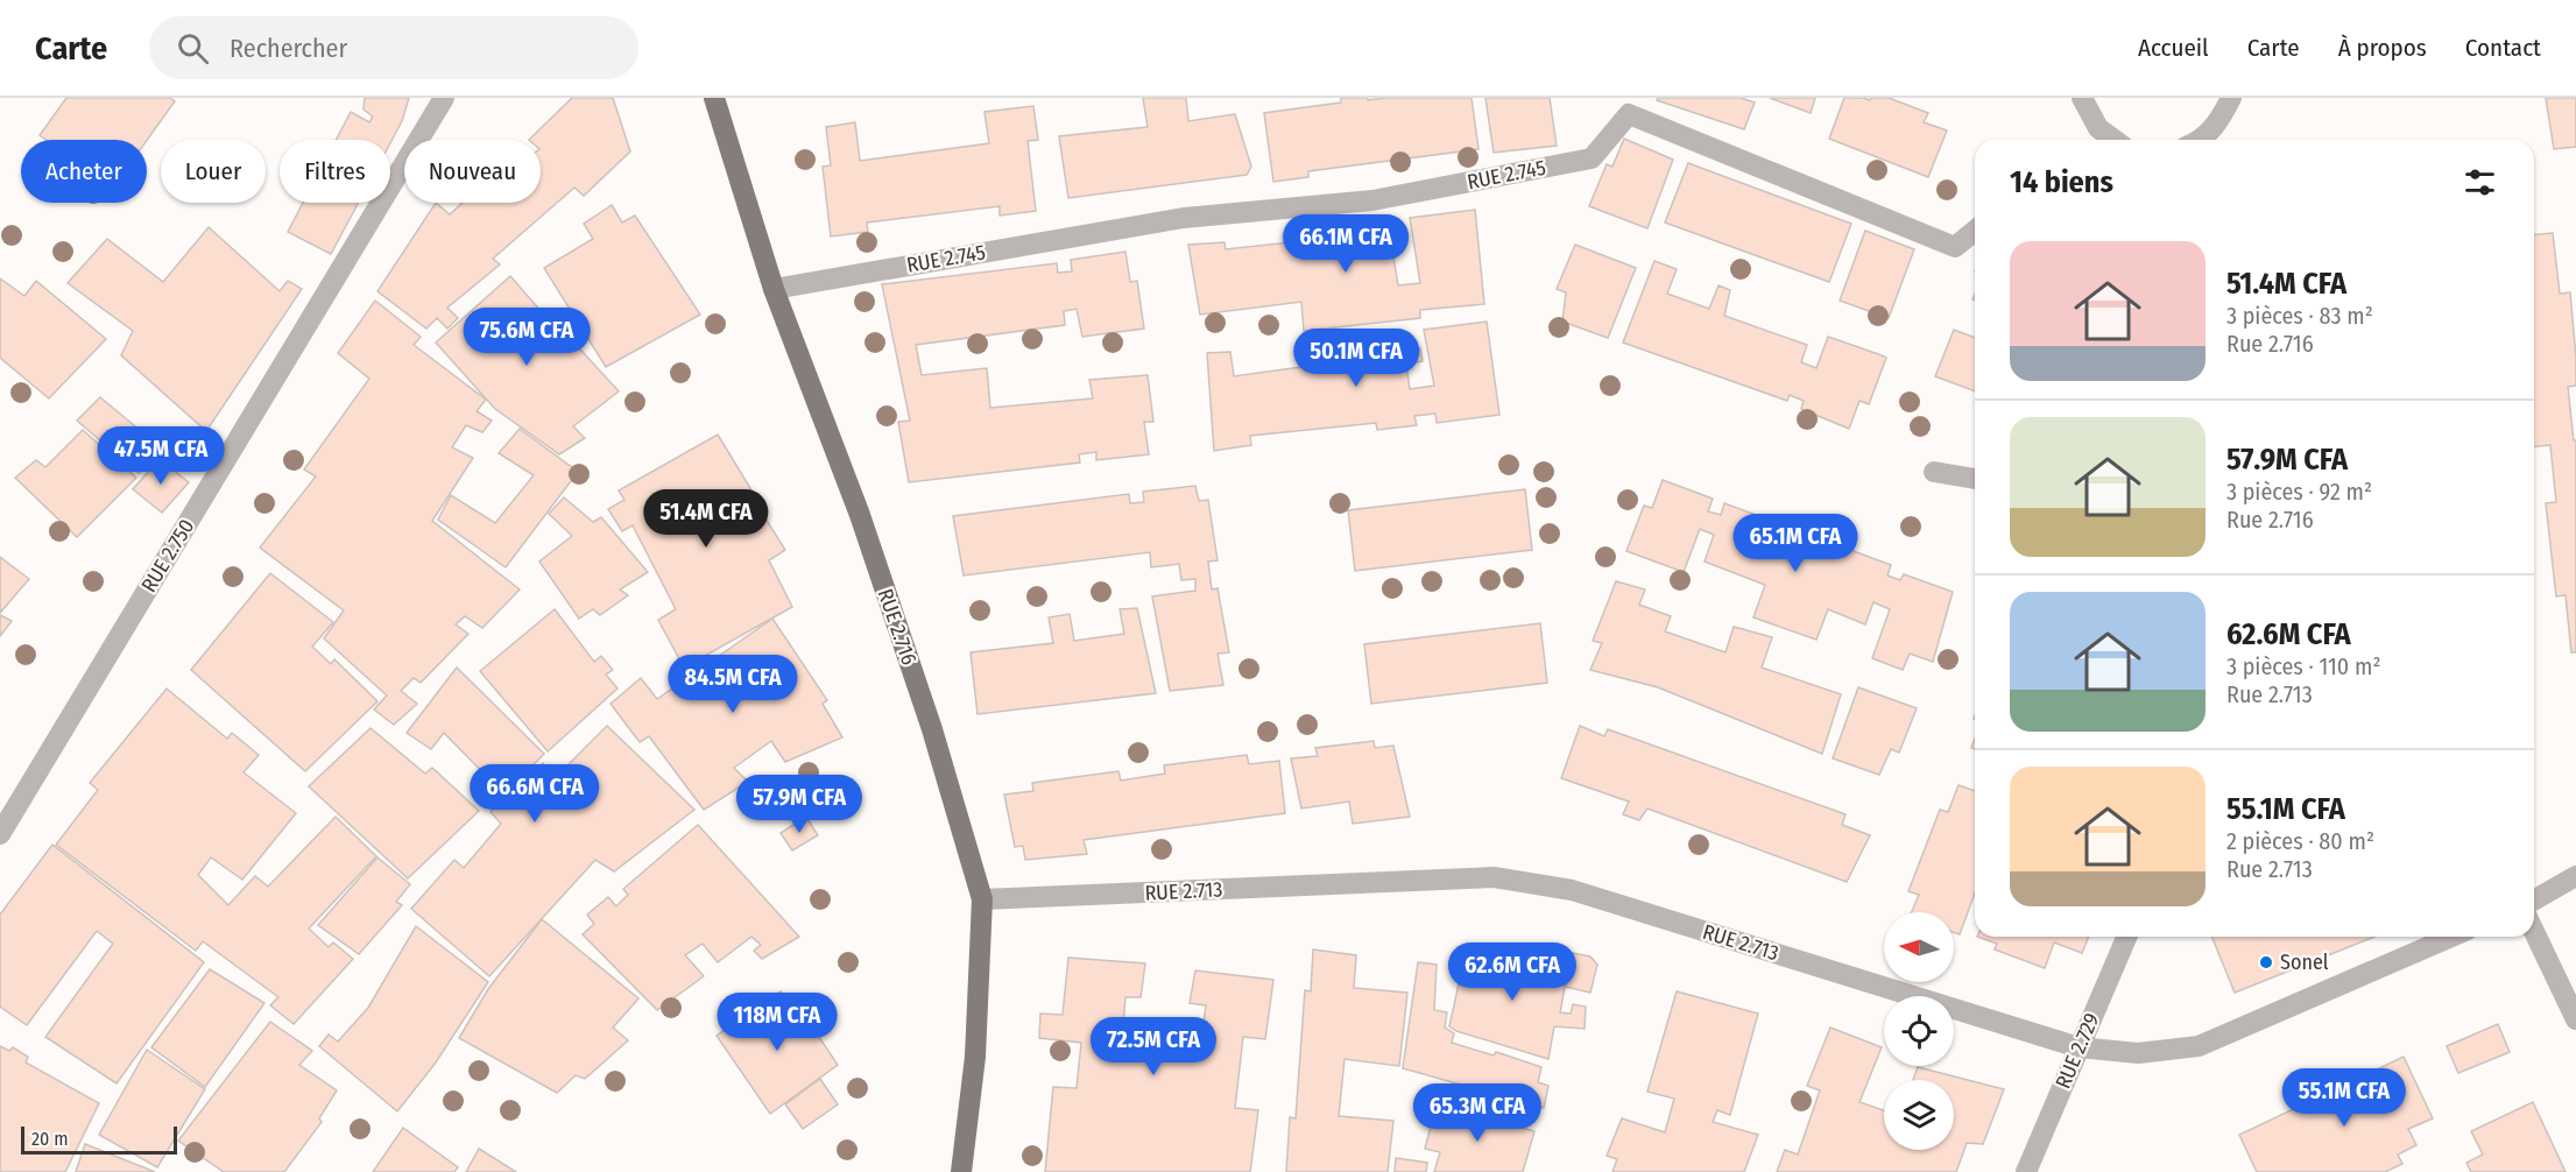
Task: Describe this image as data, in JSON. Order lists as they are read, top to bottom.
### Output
{
  "streets": {
    "main road": ["RUE 2.716"],
    "street": [
      "RUE 2.745",
      "RUE 2.750",
      "RUE 2.713",
      "RUE 2.729"
    ]
  },
  "crossings": [
    ["RUE 2.745", "RUE 2.716"],
    ["RUE 2.716", "RUE 2.713"],
    ["RUE 2.713", "RUE 2.729"]
  ],
  "places": ["Sonel"],
  "scale_bar": "20 m",
  "north": "left",
  "page": {
    "header": "Carte",
    "search": "Rechercher",
    "nav": [
      "Accueil",
      "Carte",
      "À propos",
      "Contact"
    ],
    "chip": [
      "Acheter",
      "Louer",
      "Filtres",
      "Nouveau"
    ],
    "heading": "14 biens",
    "price": [
      "66.1M CFA",
      "75.6M CFA",
      "50.1M CFA",
      "47.5M CFA",
      "51.4M CFA",
      "65.1M CFA",
      "84.5M CFA",
      "66.6M CFA",
      "57.9M CFA",
      "62.6M CFA",
      "118M CFA",
      "72.5M CFA",
      "55.1M CFA",
      "65.3M CFA"
    ],
    "list": [
      {
        "name": "51.4M CFA",
        "note": "3 pièces · 83 m² · Rue 2.716"
      },
      {
        "name": "57.9M CFA",
        "note": "3 pièces · 92 m² · Rue 2.716"
      },
      {
        "name": "62.6M CFA",
        "note": "3 pièces · 110 m² · Rue 2.713"
      },
      {
        "name": "55.1M CFA",
        "note": "2 pièces · 80 m² · Rue 2.713"
      }
    ],
    "scale": "20 m"
  }
}
